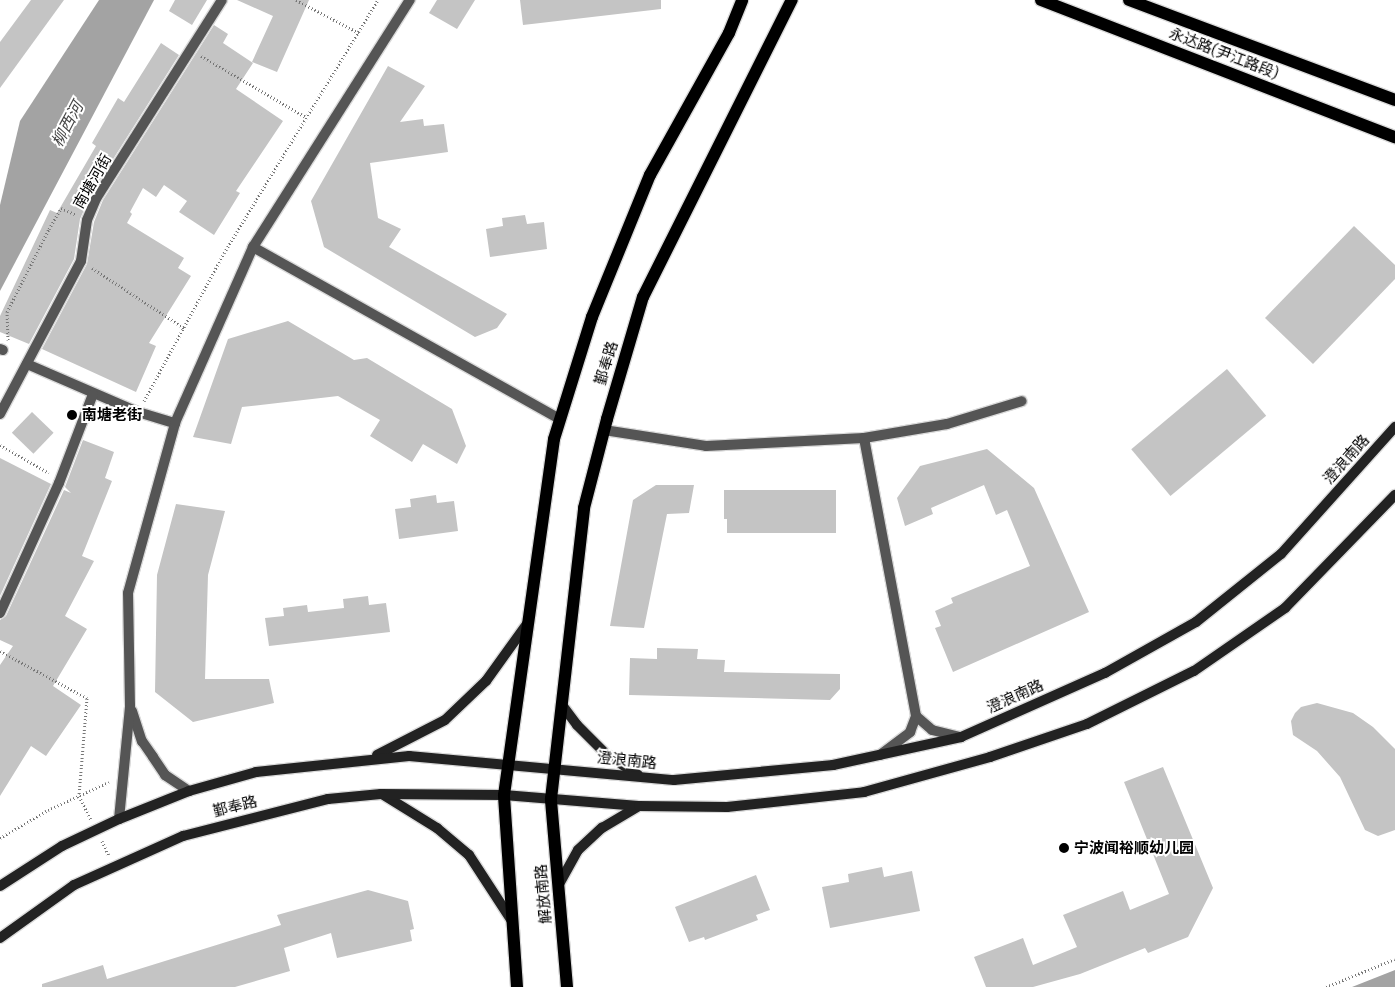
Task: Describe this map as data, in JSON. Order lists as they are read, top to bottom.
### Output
{
  "streets": {
    "main road": [
      "永达路(尹江路段)",
      "鄞奉路",
      "澄浪南路",
      "解放南路"
    ],
    "street": ["南塘河街"]
  },
  "crossings": [
    ["鄞奉路", "澄浪南路"],
    ["鄞奉路", "解放南路"]
  ],
  "water": ["柳西河"],
  "places": ["南塘老街", "宁波闻裕顺幼儿园"]
}
